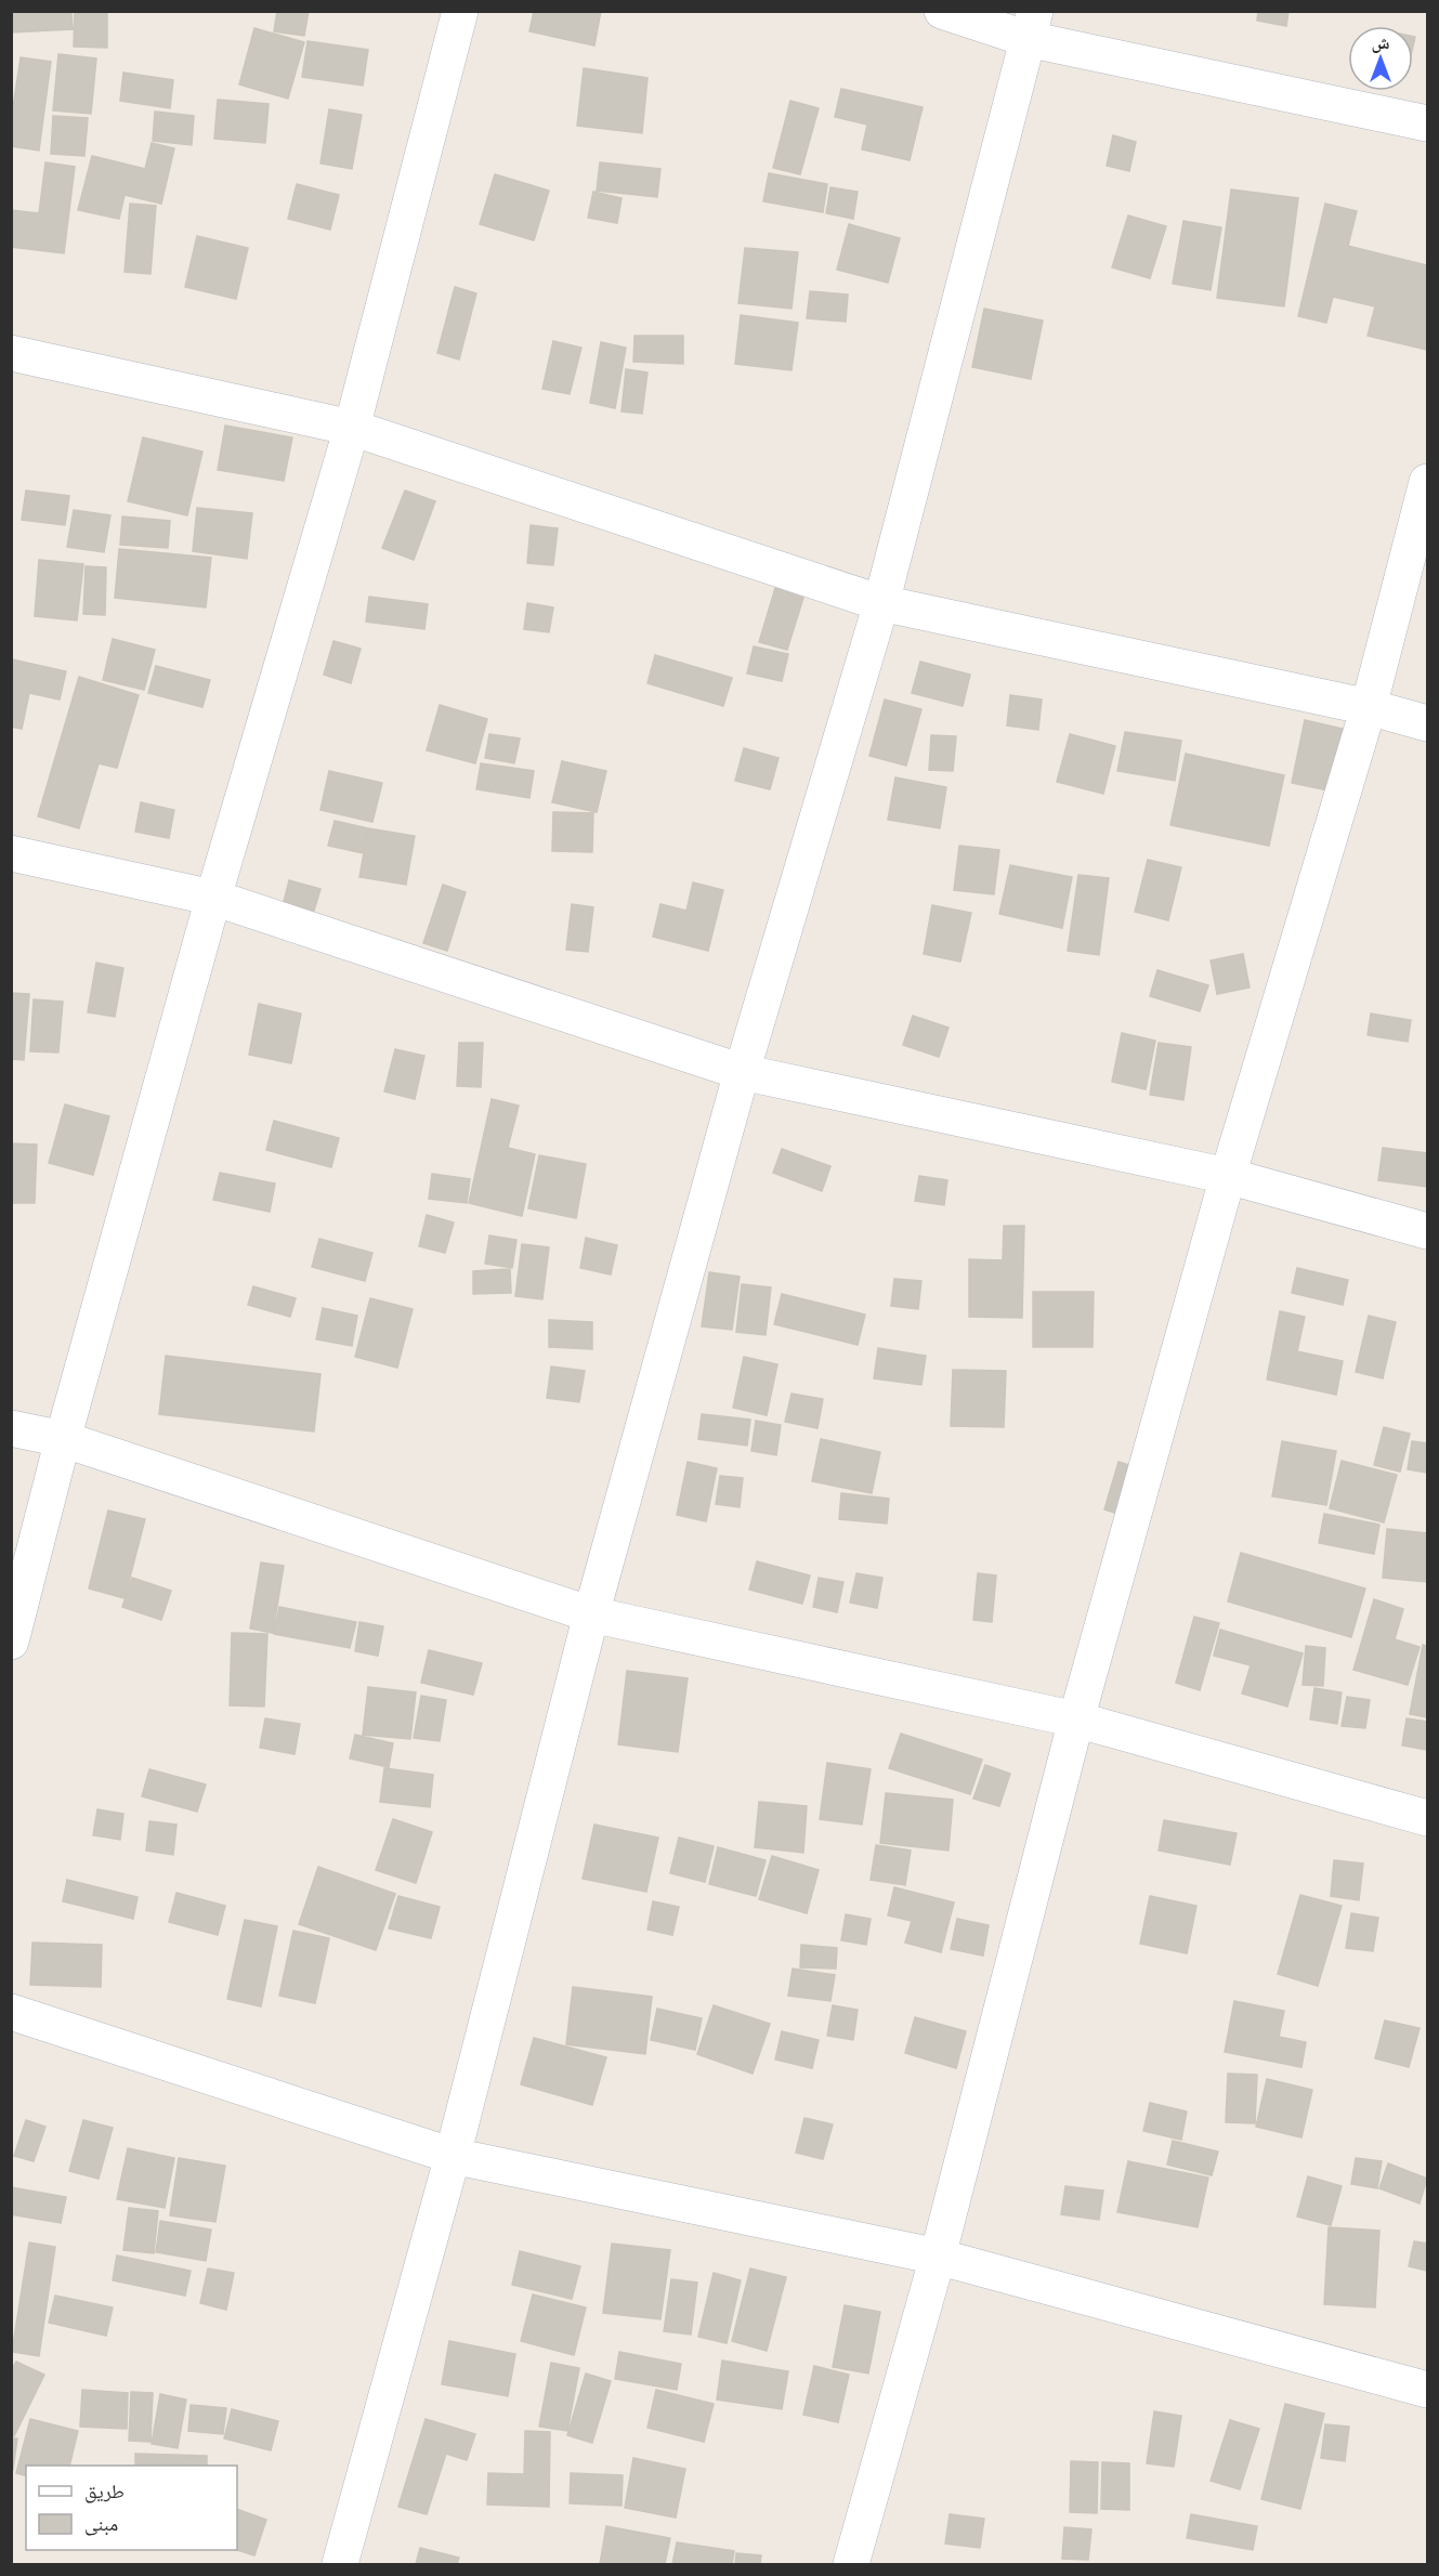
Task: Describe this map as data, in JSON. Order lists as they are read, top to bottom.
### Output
{
  "legend": ["طريق", "مبنى"],
  "north": "top"
}
